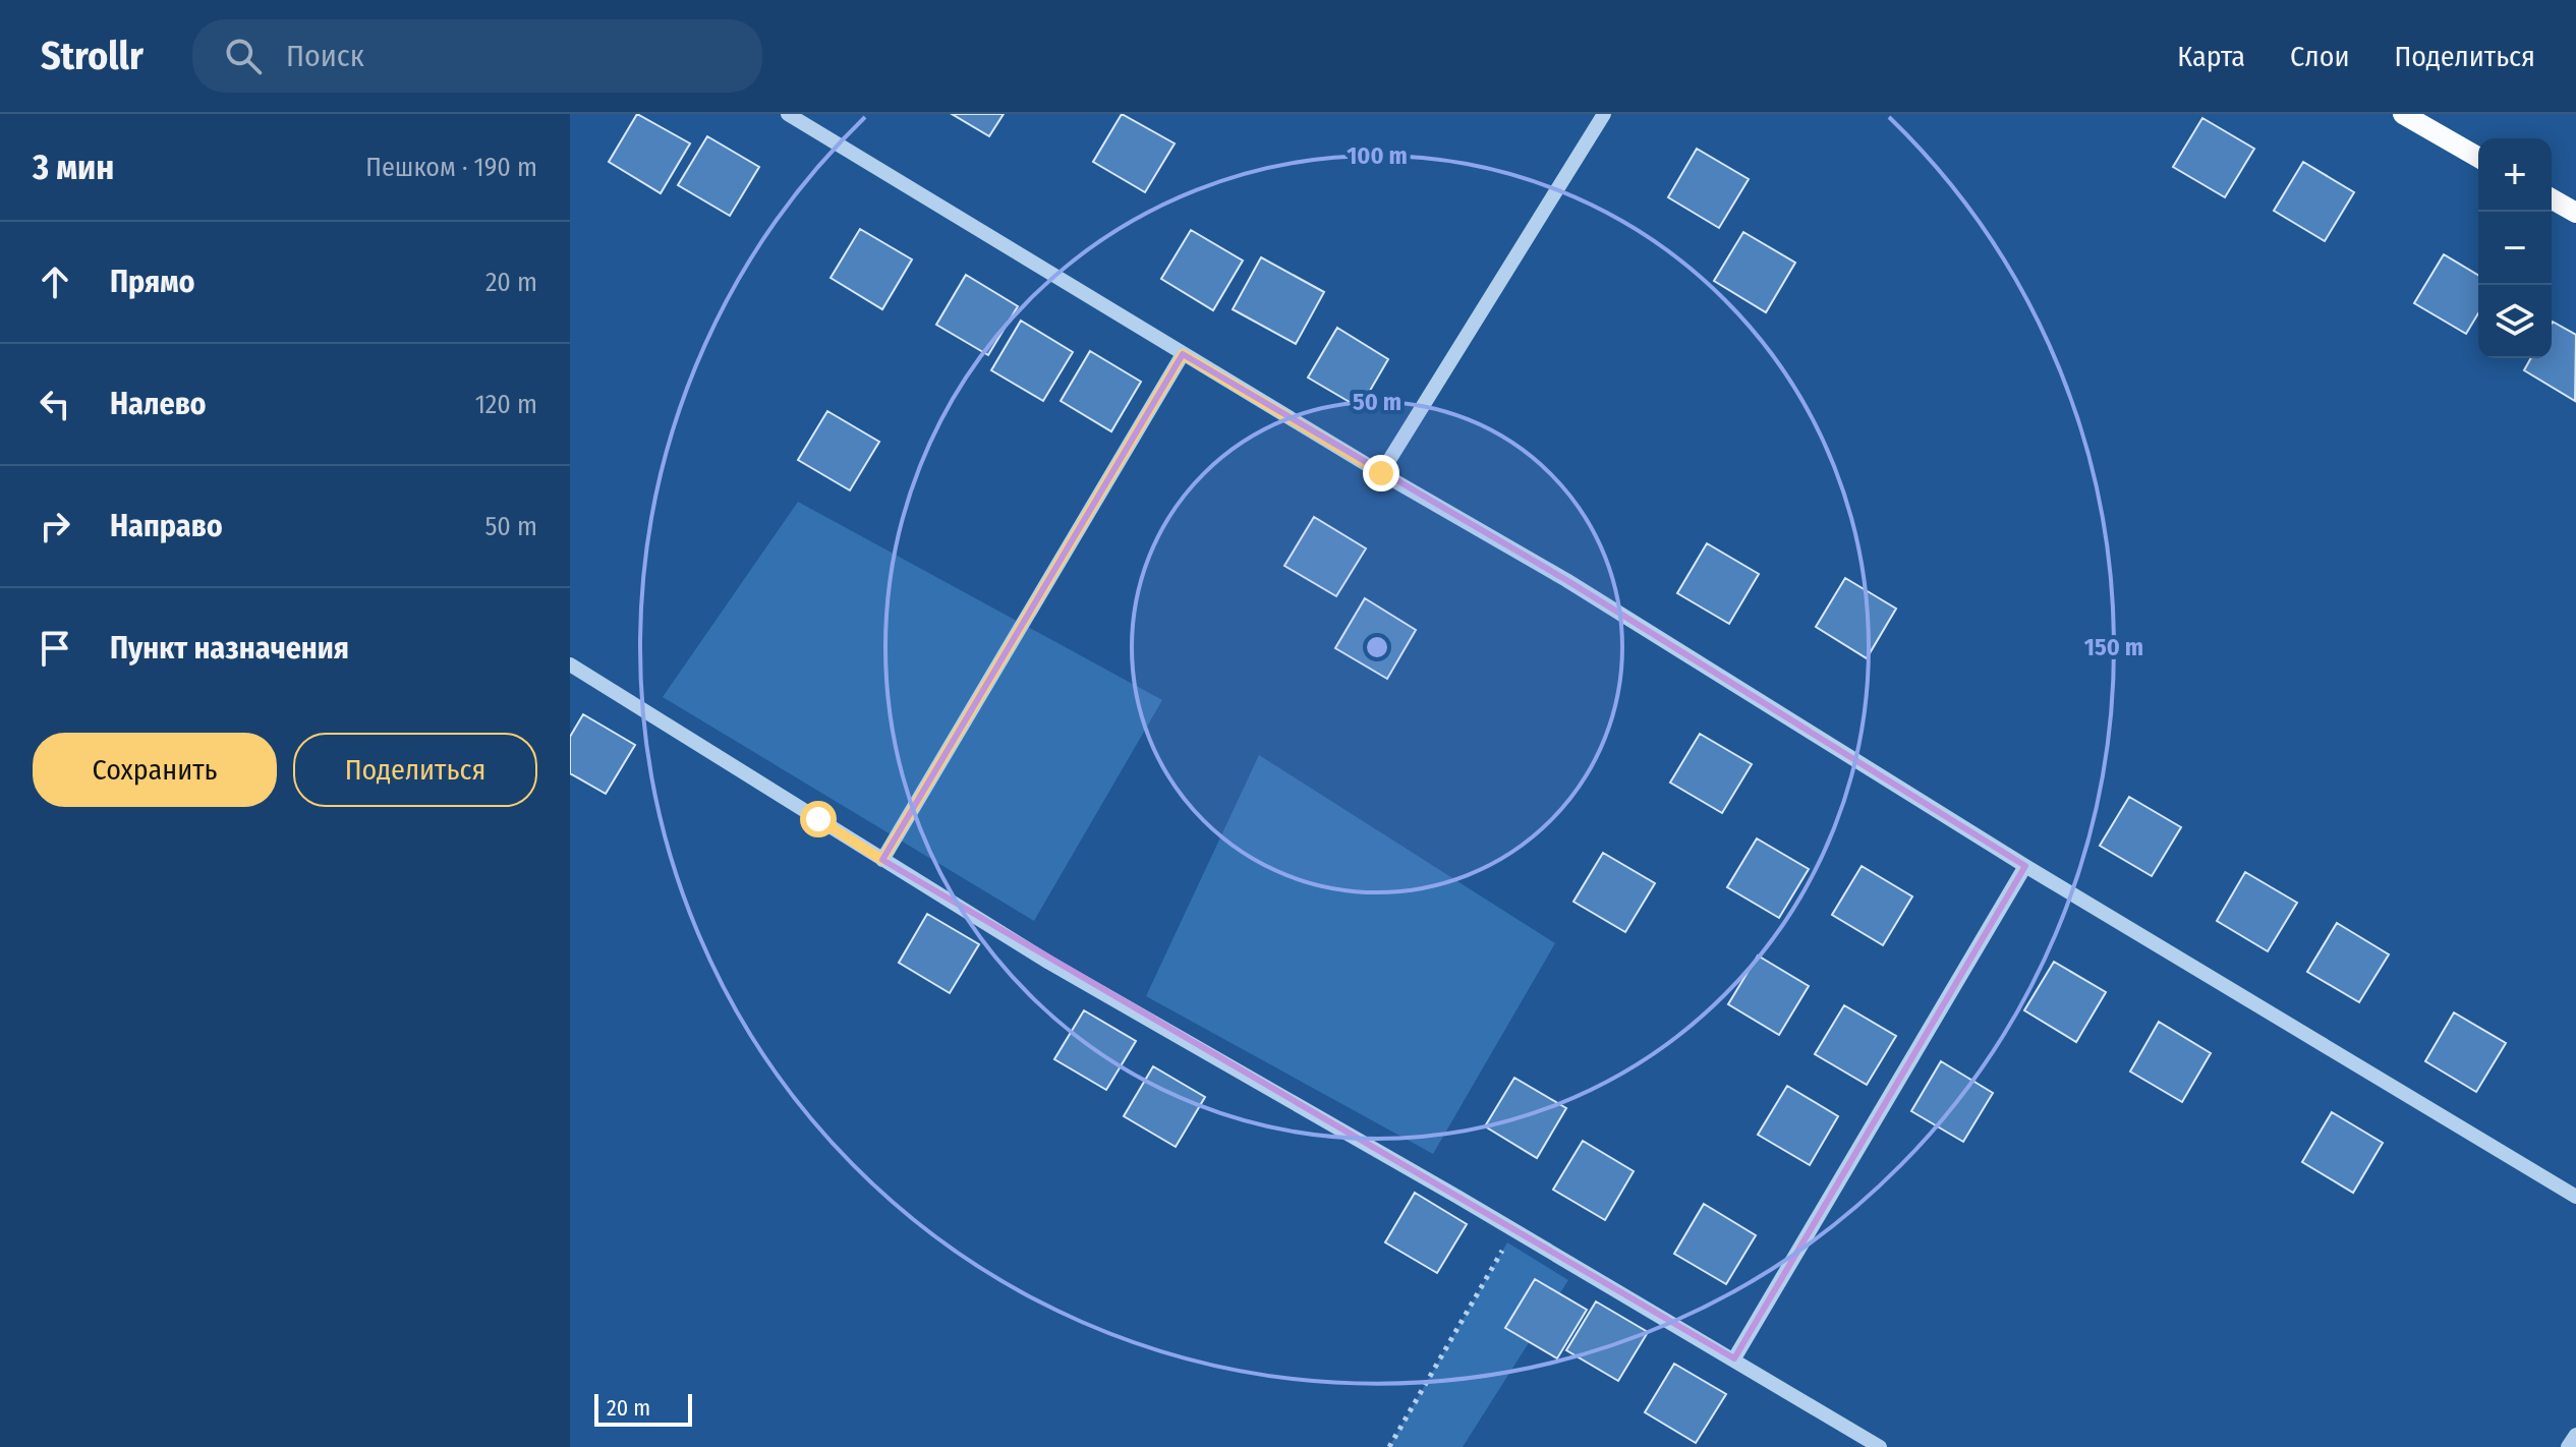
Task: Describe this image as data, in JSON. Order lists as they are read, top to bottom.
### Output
{
  "scale_bar": "20 m",
  "page": {
    "header": "Strollr",
    "search": "Поиск",
    "nav": ["Карта", "Слои", "Поделиться"],
    "heading": ["3 мин", "Пешком · 190 m"],
    "map_buttons": ["+", "−"],
    "list": [
      ["Прямо", "20 m"],
      ["Налево", "120 m"],
      ["Направо", "50 m"],
      "Пункт назначения"
    ],
    "buttons": ["Сохранить", "Поделиться"],
    "scale": "20 m"
  },
  "rings": ["100 m", "50 m", "150 m"]
}
